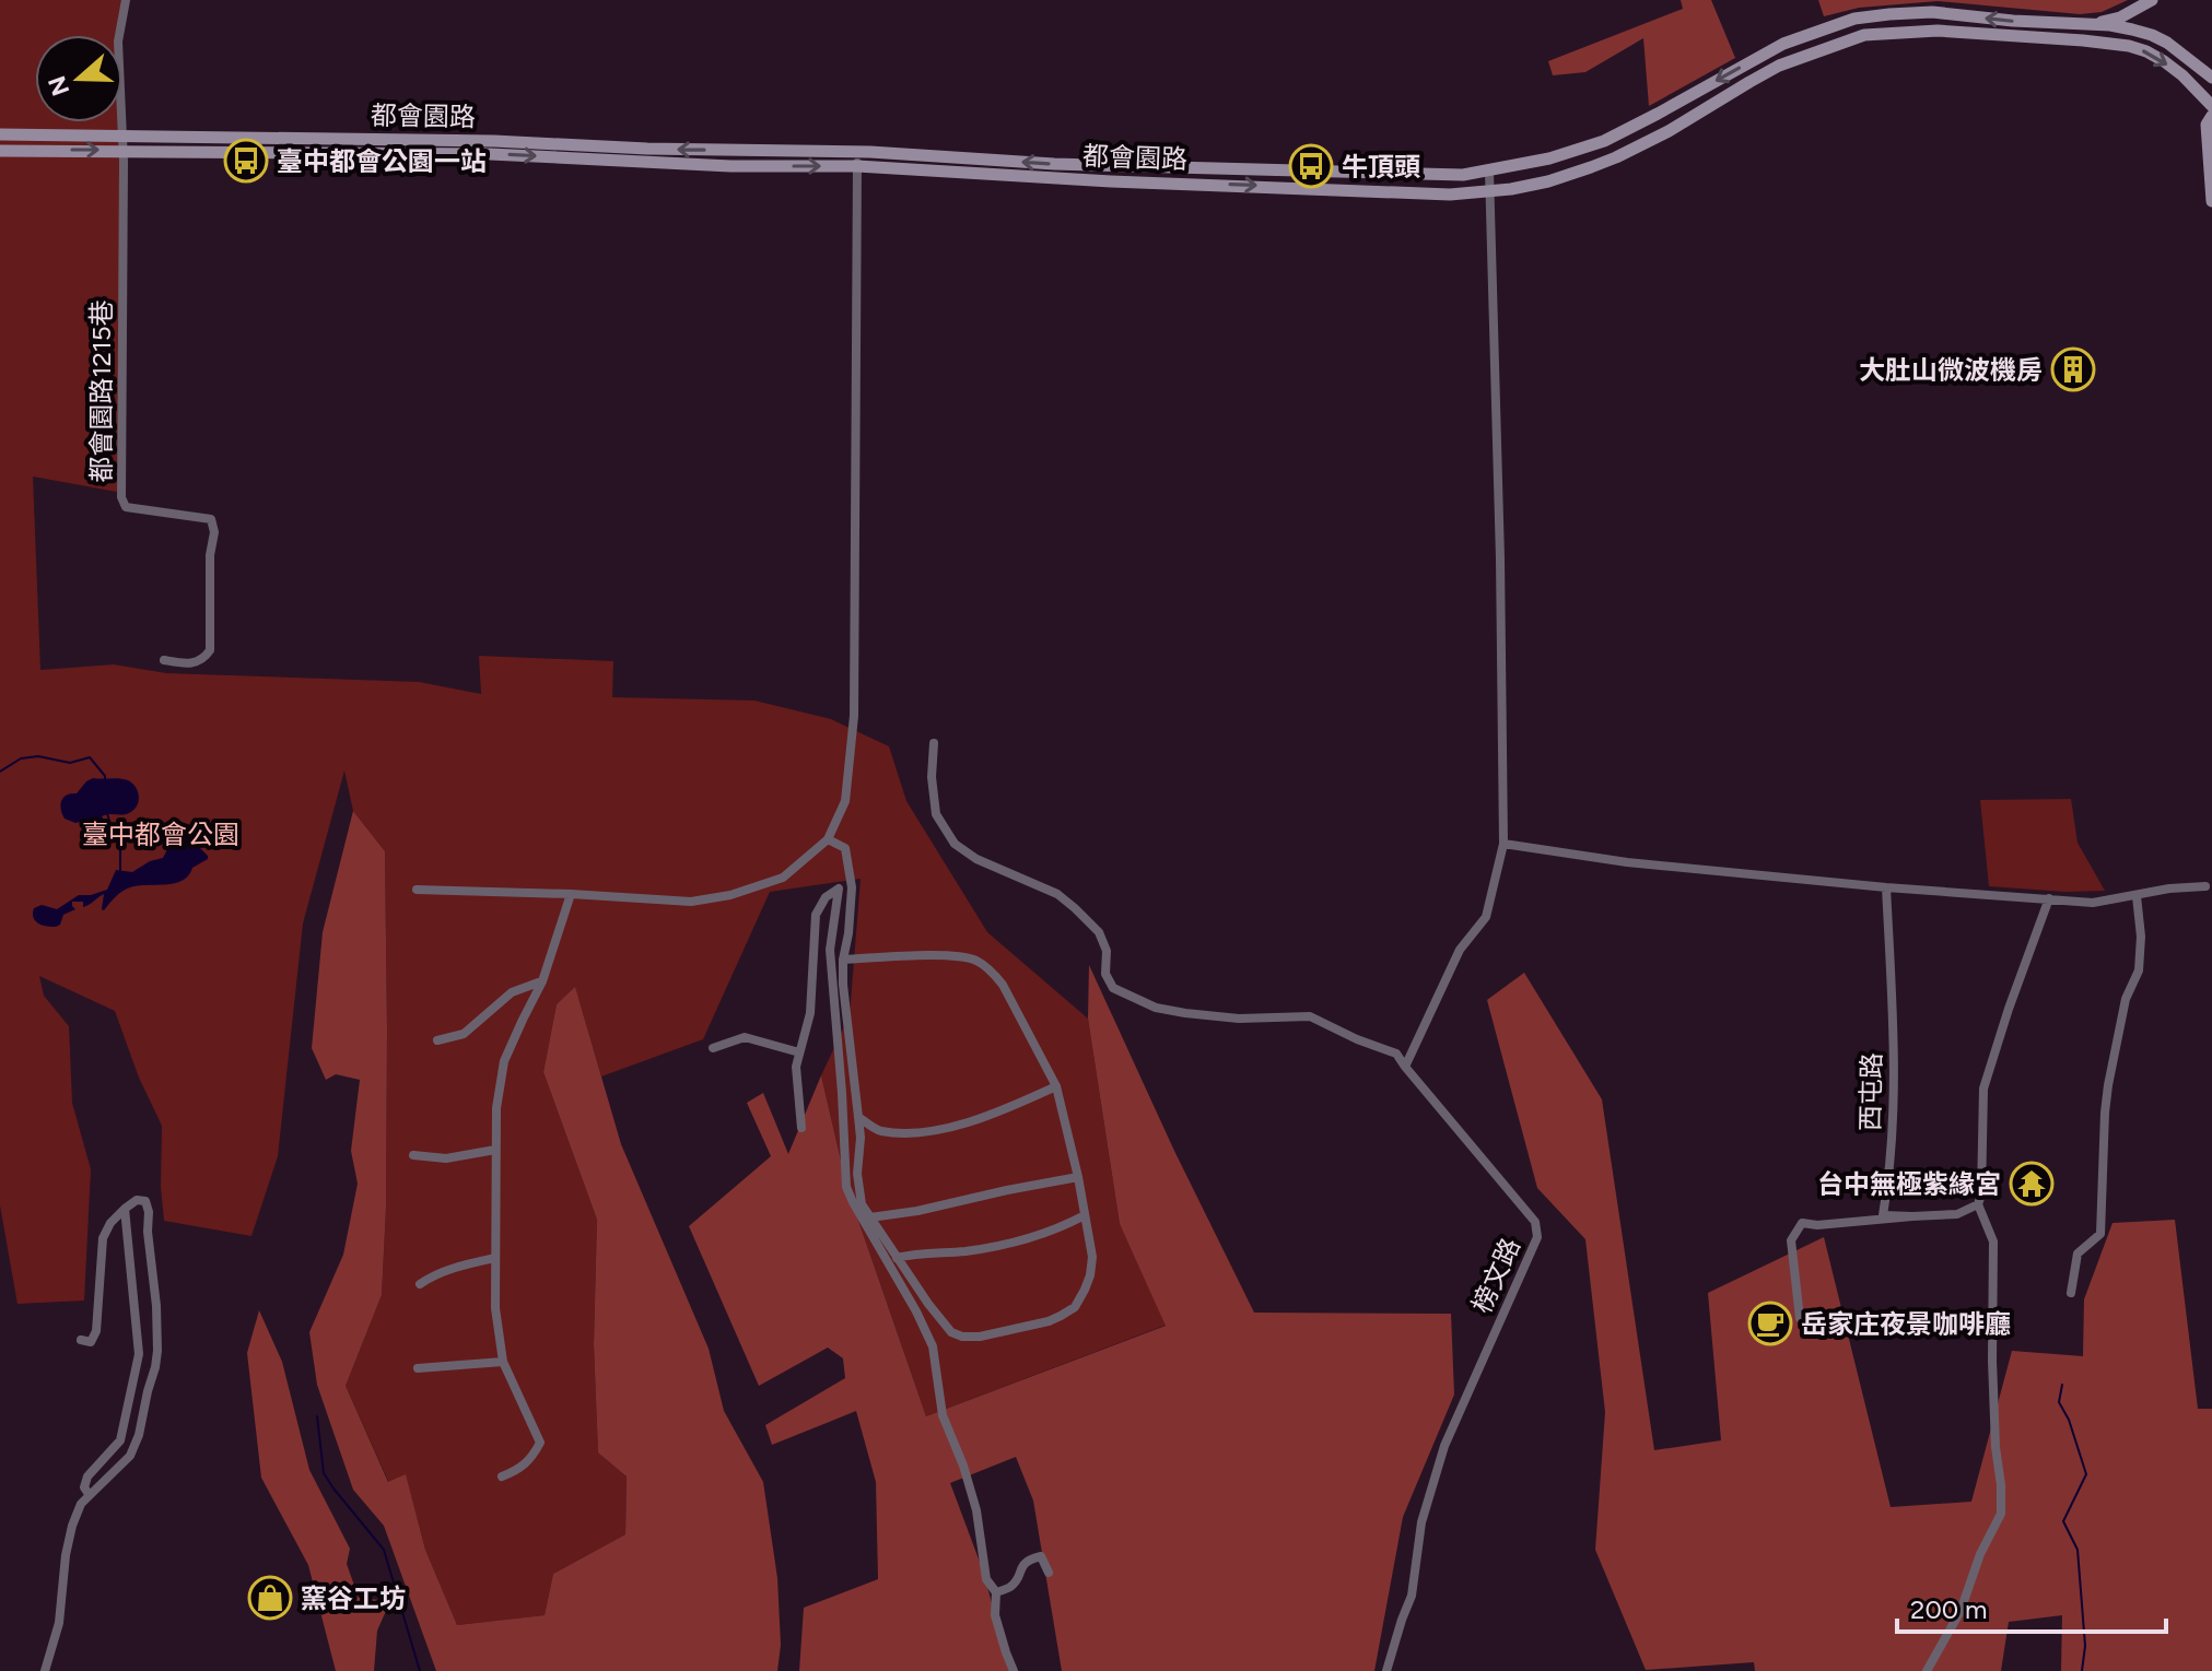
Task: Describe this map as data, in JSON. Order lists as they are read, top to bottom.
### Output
{
  "streets": {
    "street": [
      "都會園路",
      "都會園路1215巷",
      "西屯路",
      "榜文路"
    ]
  },
  "crossings": [
    ["都會園路", "都會園路1215巷"]
  ],
  "parks": ["臺中都會公園"],
  "places": {
    "bus stop": ["臺中都會公園一站", "牛頂頭"],
    "building": ["大肚山微波機房"],
    "temple": ["台中無極紫緣宮"],
    "cafe": ["岳家庄夜景咖啡廳"],
    "shop": ["窯谷工坊"]
  },
  "scale_bar": "200 m",
  "north": "left"
}
